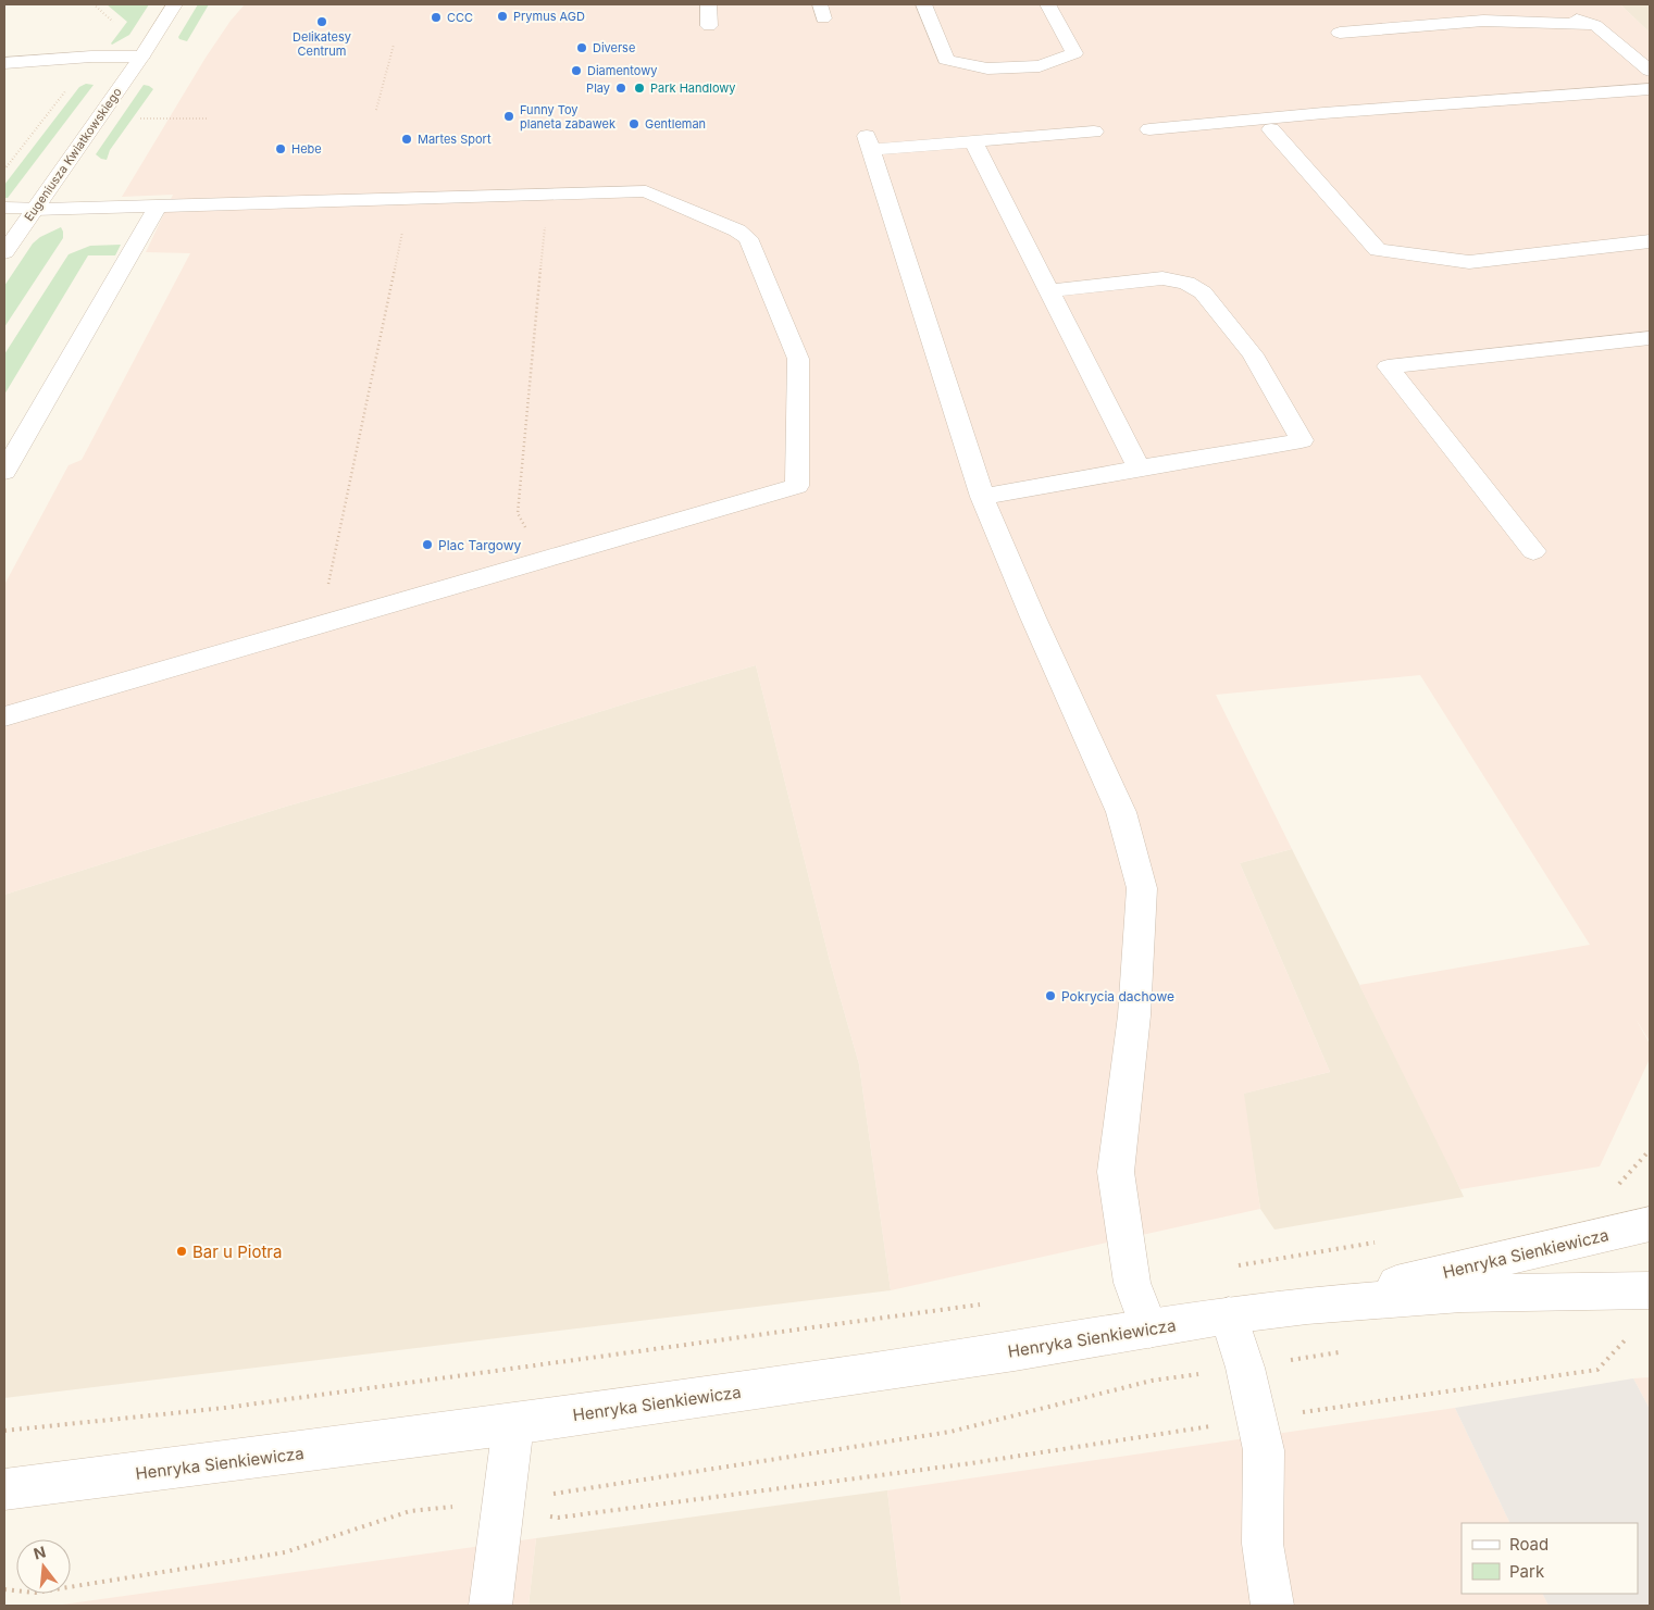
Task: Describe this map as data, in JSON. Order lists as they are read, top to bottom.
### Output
{
  "streets": {
    "street": ["Eugeniusza Kwiatkowskiego", "Henryka Sienkiewicza"]
  },
  "places": [
    "Prymus AGD",
    "CCC",
    "Delikatesy Centrum",
    "Diverse",
    "Diamentowy",
    "Play",
    "Park Handlowy",
    "Funny Toy planeta zabawek",
    "Gentleman",
    "Martes Sport",
    "Hebe",
    "Plac Targowy",
    "Pokrycia dachowe",
    "Bar u Piotra"
  ],
  "legend": ["Road", "Park"],
  "north": "top"
}
